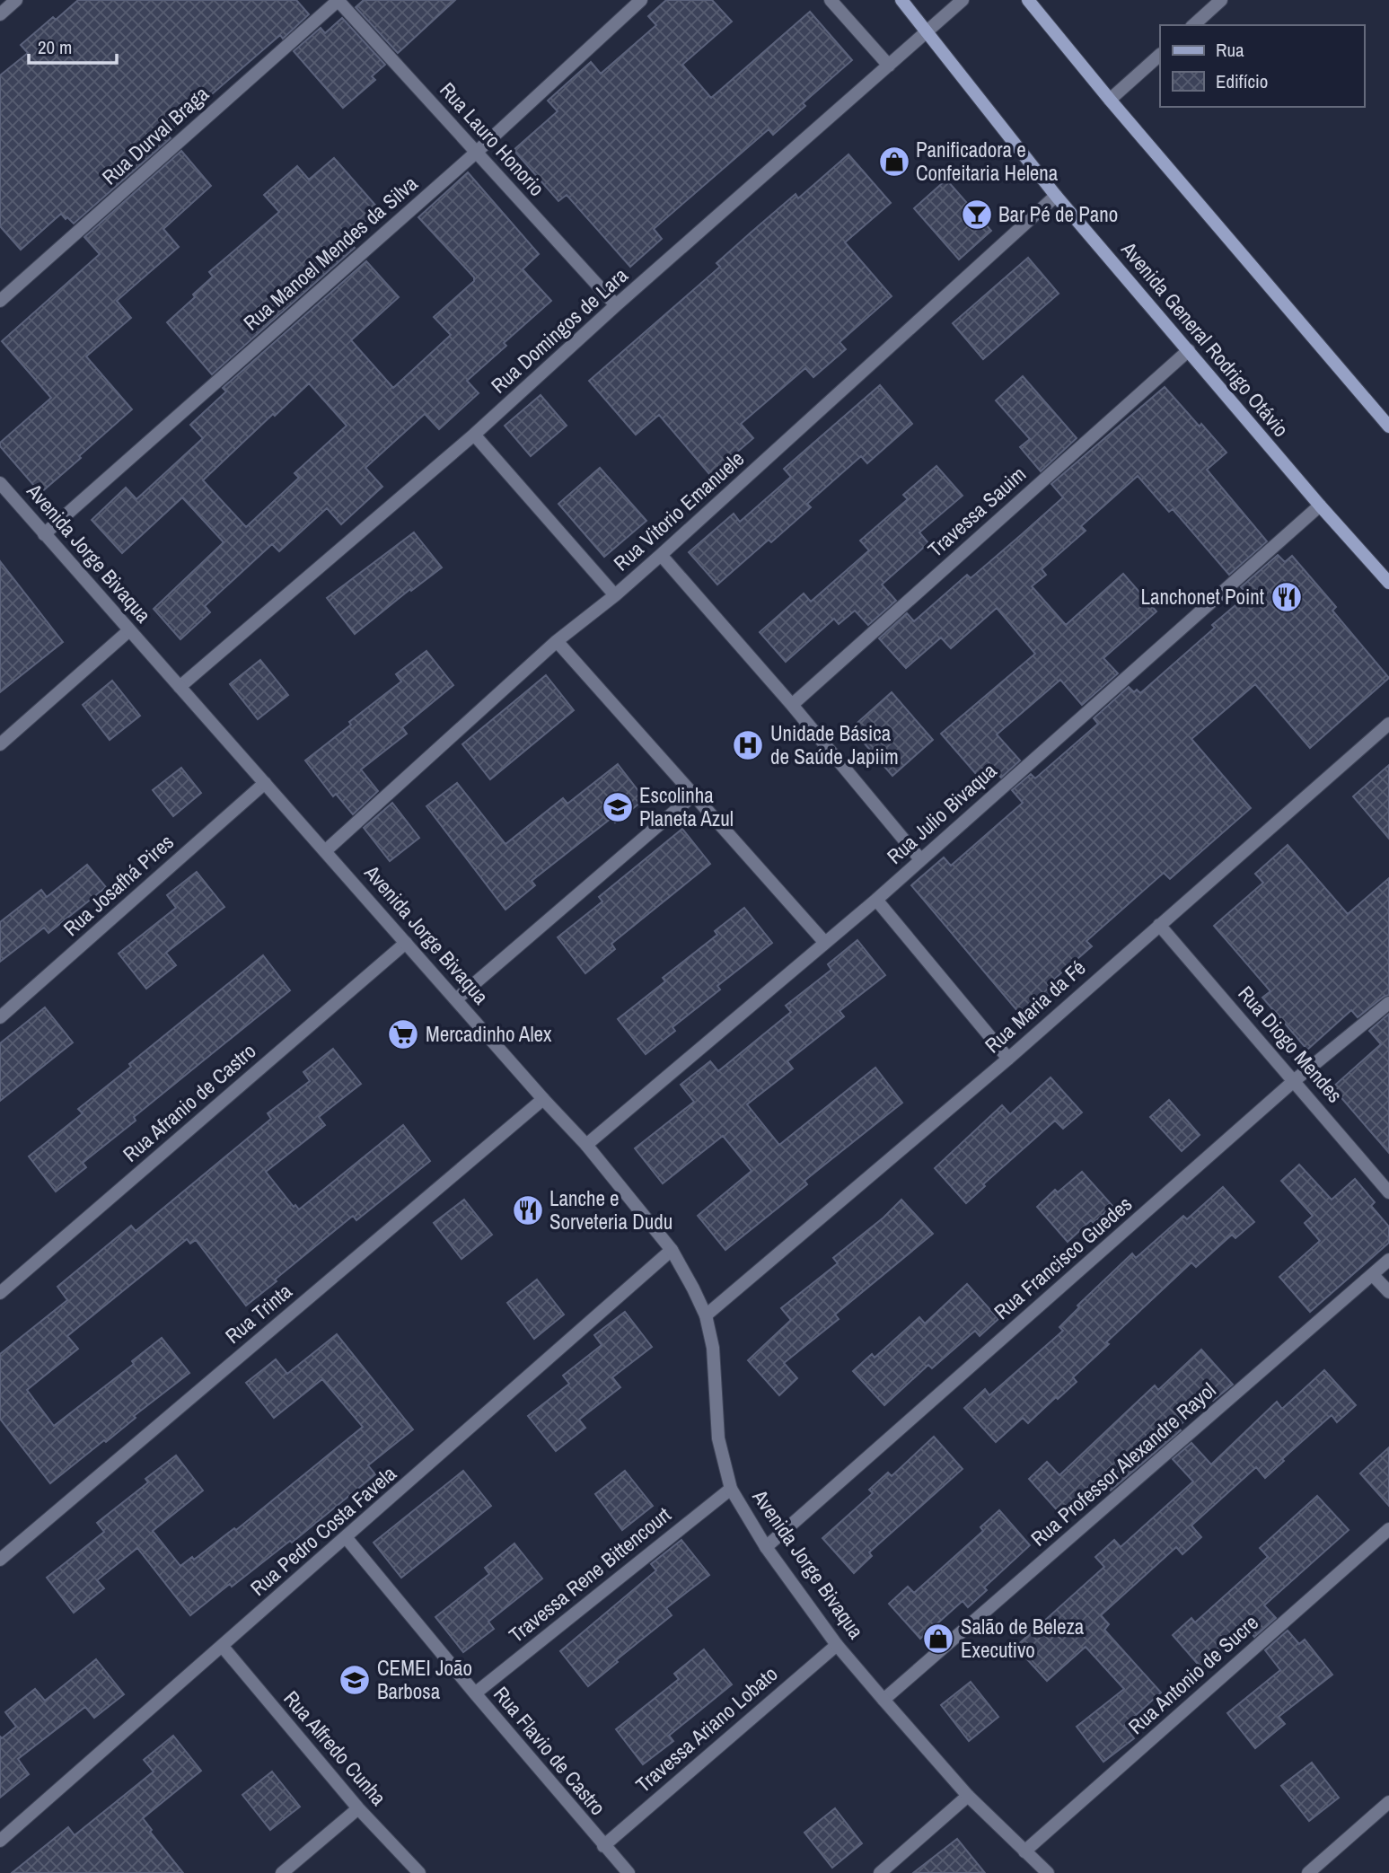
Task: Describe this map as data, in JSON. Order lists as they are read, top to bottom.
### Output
{
  "streets": {
    "main road": ["Avenida General Rodrigo Otávio"],
    "street": [
      "Rua Durval Braga",
      "Rua Lauro Honorio",
      "Rua Manoel Mendes da Silva",
      "Rua Domingos de Lara",
      "Rua Vitorio Emanuele",
      "Travessa Sauim",
      "Avenida Jorge Bivaqua",
      "Rua Julio Bivaqua",
      "Rua Josafhá Pires",
      "Rua Maria da Fé",
      "Rua Diogo Mendes",
      "Rua Afranio de Castro",
      "Rua Francisco Guedes",
      "Rua Trinta",
      "Rua Professor Alexandre Rayol",
      "Rua Pedro Costa Favela",
      "Travessa Rene Bittencourt",
      "Rua Antonio de Sucre",
      "Travessa Ariano Lobato",
      "Rua Alfredo Cunha",
      "Rua Flavio de Castro"
    ]
  },
  "crossings": [
    ["Rua Durval Braga", "Rua Lauro Honorio"],
    ["Rua Lauro Honorio", "Rua Manoel Mendes da Silva"],
    ["Rua Lauro Honorio", "Rua Domingos de Lara"],
    ["Rua Manoel Mendes da Silva", "Avenida Jorge Bivaqua"],
    ["Rua Domingos de Lara", "Avenida General Rodrigo Otávio"],
    ["Rua Domingos de Lara", "Avenida Jorge Bivaqua"],
    ["Avenida General Rodrigo Otávio", "Rua Vitorio Emanuele"],
    ["Avenida General Rodrigo Otávio", "Travessa Sauim"],
    ["Avenida General Rodrigo Otávio", "Rua Julio Bivaqua"],
    ["Rua Vitorio Emanuele", "Avenida Jorge Bivaqua"],
    ["Avenida Jorge Bivaqua", "Rua Julio Bivaqua"],
    ["Avenida Jorge Bivaqua", "Rua Josafhá Pires"],
    ["Avenida Jorge Bivaqua", "Rua Maria da Fé"],
    ["Avenida Jorge Bivaqua", "Rua Afranio de Castro"],
    ["Avenida Jorge Bivaqua", "Rua Francisco Guedes"],
    ["Avenida Jorge Bivaqua", "Rua Trinta"],
    ["Avenida Jorge Bivaqua", "Rua Professor Alexandre Rayol"],
    ["Avenida Jorge Bivaqua", "Rua Pedro Costa Favela"],
    ["Avenida Jorge Bivaqua", "Travessa Rene Bittencourt"],
    ["Avenida Jorge Bivaqua", "Rua Antonio de Sucre"],
    ["Avenida Jorge Bivaqua", "Travessa Ariano Lobato"],
    ["Rua Maria da Fé", "Rua Diogo Mendes"],
    ["Rua Diogo Mendes", "Rua Francisco Guedes"],
    ["Rua Pedro Costa Favela", "Rua Alfredo Cunha"],
    ["Rua Pedro Costa Favela", "Rua Flavio de Castro"],
    ["Travessa Rene Bittencourt", "Rua Flavio de Castro"],
    ["Travessa Ariano Lobato", "Rua Flavio de Castro"]
  ],
  "places": {
    "shop": ["Panificadora e Confeitaria Helena", "Salão de Beleza Executivo"],
    "bar": ["Bar Pé de Pano"],
    "restaurant": ["Lanchonet Point", "Lanche e Sorveteria Dudu"],
    "hospital": ["Unidade Básica de Saúde Japiim"],
    "school or university": ["Escolinha Planeta Azul", "CEMEI João Barbosa"],
    "supermarket": ["Mercadinho Alex"]
  },
  "legend": ["Rua", "Edifício"],
  "scale_bar": "20 m"
}
